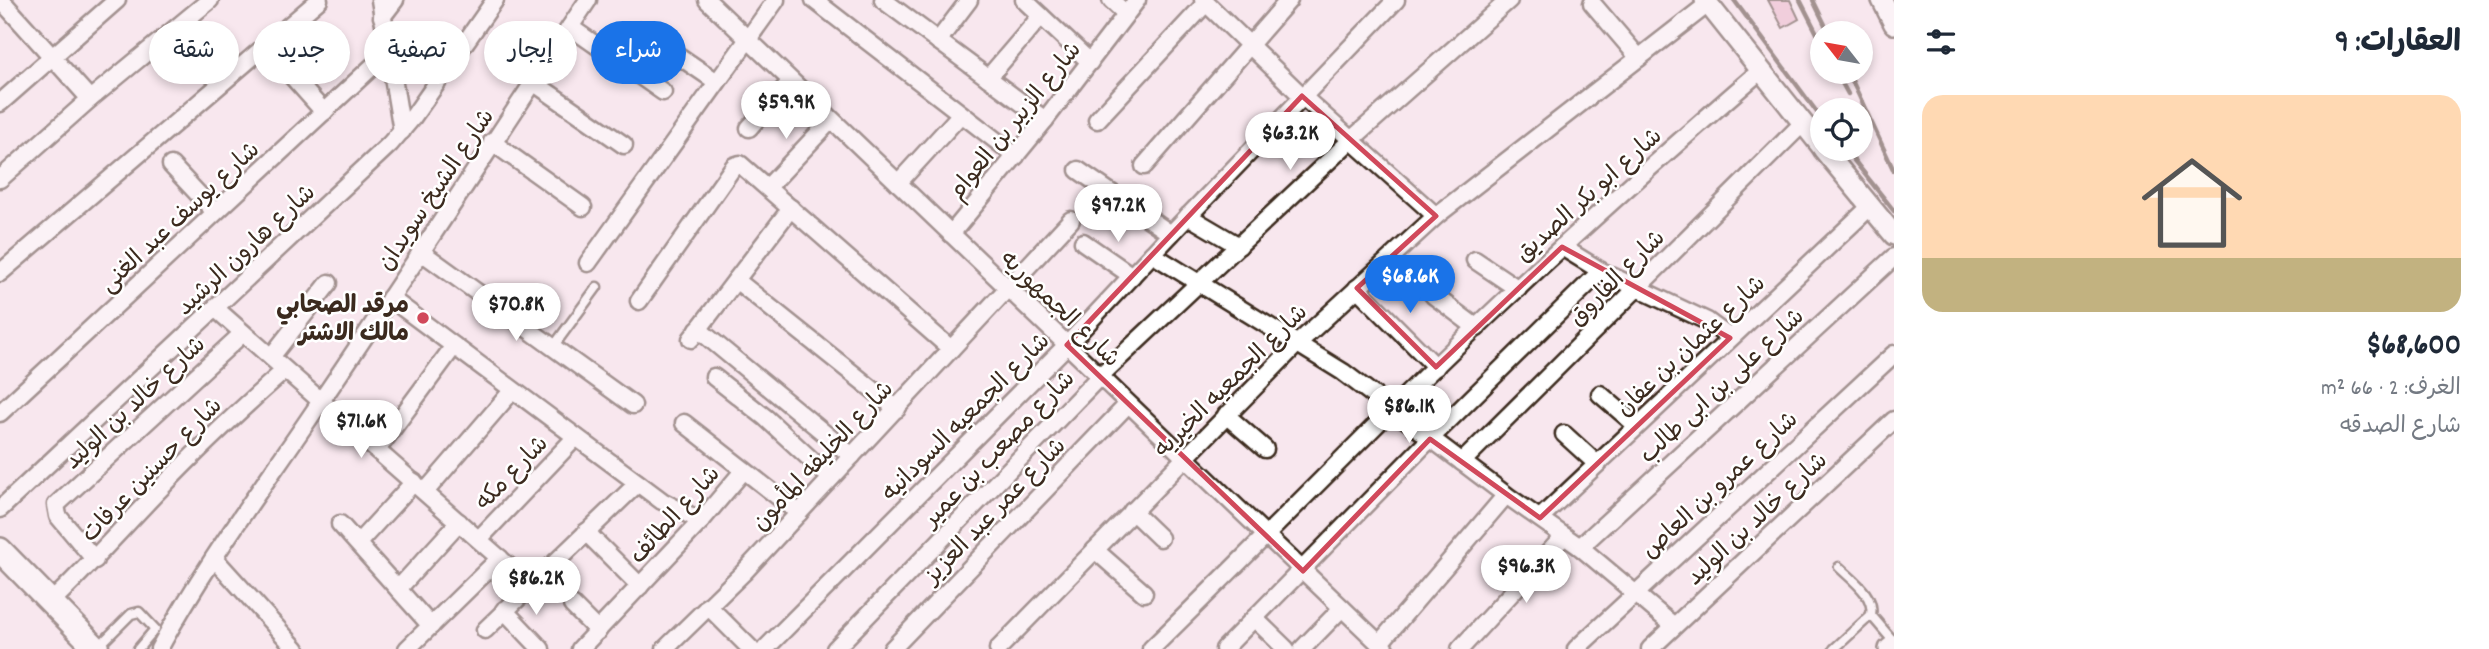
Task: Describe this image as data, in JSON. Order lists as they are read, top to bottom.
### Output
{
  "streets": {
    "street": [
      "شارع الزبير بن العوام",
      "شارع الشيخ سويدان",
      "شارع ابو بكر الصديق",
      "شارع يوسف عبد الغنى",
      "شارع هارون الرشيد",
      "شارع الفاروق",
      "شارع الجمهوريه",
      "شارع عثمان بن عفان",
      "شارع الجمعيه الخيريه",
      "شارع على بن ابى طالب",
      "شارع خالد بن الوليد",
      "شارع الجمعيه السودانيه",
      "شارع مصعب بن عمير",
      "شارع الخليفه المأمون",
      "شارع حسنين عرفات",
      "شارع مكه",
      "شارع عمرو بن العاص",
      "شارع عمر عبد العزيز",
      "شارع الطائف"
    ]
  },
  "crossings": [
    ["شارع الزبير بن العوام", "شارع الجمهوريه"],
    ["شارع ابو بكر الصديق", "شارع الجمهوريه"],
    ["شارع الجمهوريه", "شارع الجمعيه الخيريه"],
    ["شارع الجمهوريه", "شارع الجمعيه السودانيه"],
    ["شارع الجمهوريه", "شارع مصعب بن عمير"],
    ["شارع الجمهوريه", "شارع الخليفه المأمون"],
    ["شارع الجمهوريه", "شارع عمر عبد العزيز"],
    ["شارع خالد بن الوليد", "شارع حسنين عرفات"]
  ],
  "places": ["مرقد الصحابي مالك الاشتر"],
  "north": "top left",
  "page": {
    "heading": "العقارات: 9",
    "chip": [
      "شراء",
      "إيجار",
      "تصفية",
      "جديد",
      "شقة"
    ],
    "price": [
      "$59.9K",
      "$63.2K",
      "$97.2K",
      "$68.6K",
      "$70.8K",
      "$86.1K",
      "$71.6K",
      "$96.3K",
      "$86.2K"
    ],
    "list": [
      {
        "name": "$68,600",
        "note": "الغرف: 2 · 66 m² · شارع الصدقه"
      }
    ]
  }
}
